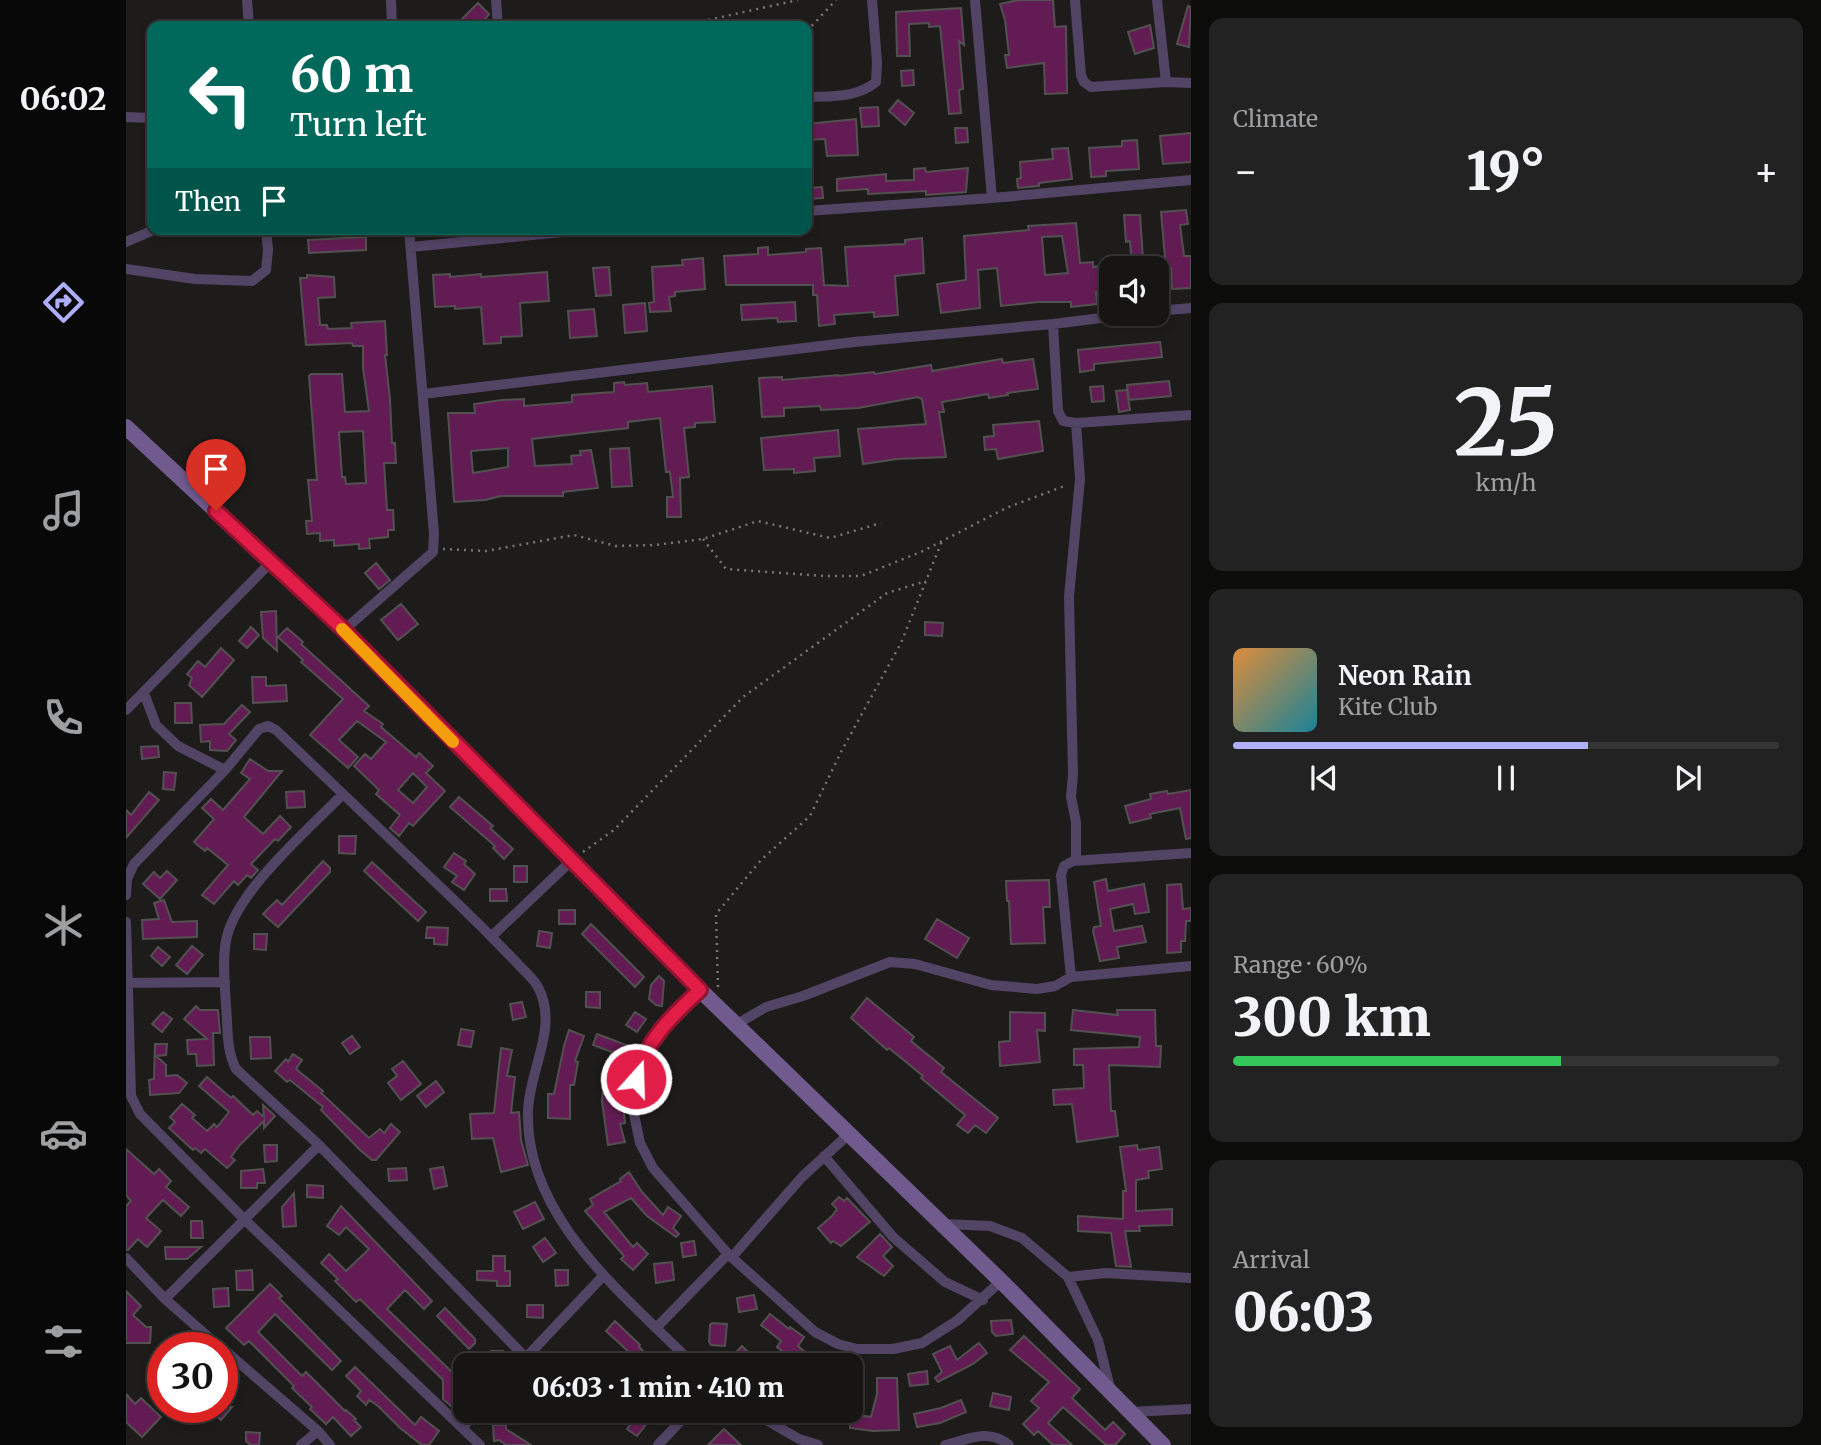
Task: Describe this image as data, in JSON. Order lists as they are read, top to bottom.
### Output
{
  "page": {
    "tabs": "06:02",
    "tile": [
      "Climate",
      ["25", "km/h"],
      ["Range · 60%", "300 km"],
      ["Arrival", "06:03"]
    ],
    "turn": ["60 m", "Turn left"],
    "heat": ["−", "19°", "+"],
    "then": "Then",
    "song": ["Neon Rain", "Kite Club"],
    "limit": "30",
    "trip": "06:03 · 1 min · 410 m"
  }
}
